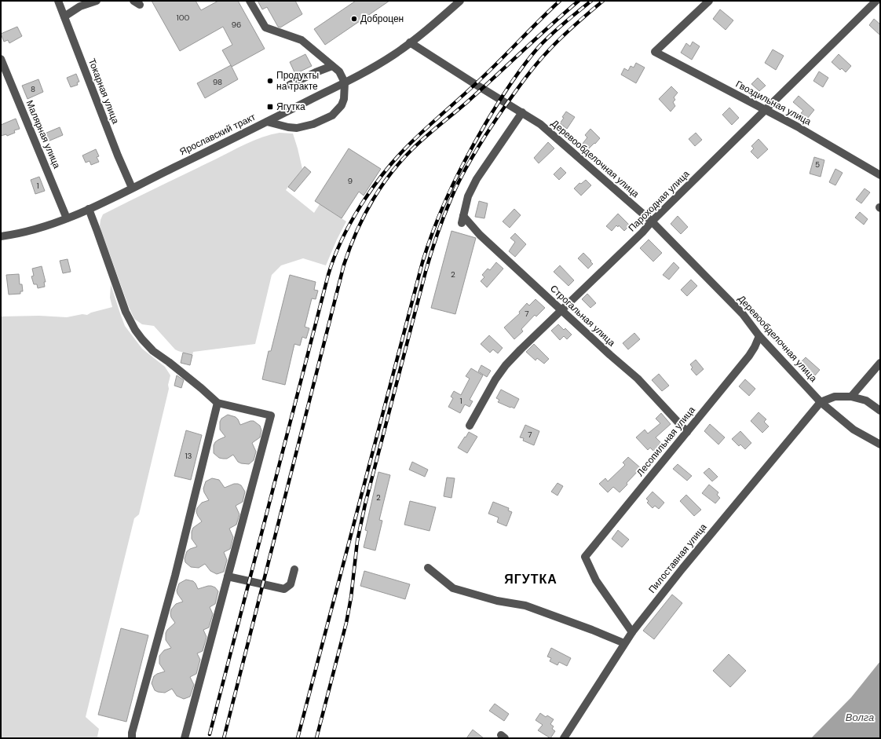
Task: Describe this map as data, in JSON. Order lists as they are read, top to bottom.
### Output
{
  "streets": {
    "street": [
      "Токарная улица",
      "Гвоздильная улица",
      "Малярная улица",
      "Ярославский тракт",
      "Деревообделочная улица",
      "Пароходная улица",
      "Строгальная улица",
      "Лесопильная улица",
      "Пилоставная улица"
    ]
  },
  "crossings": [
    ["Токарная улица", "Ярославский тракт"],
    ["Гвоздильная улица", "Пароходная улица"],
    ["Малярная улица", "Ярославский тракт"],
    ["Ярославский тракт", "Деревообделочная улица"],
    ["Деревообделочная улица", "Пароходная улица"],
    ["Деревообделочная улица", "Строгальная улица"],
    ["Деревообделочная улица", "Лесопильная улица"],
    ["Деревообделочная улица", "Пилоставная улица"],
    ["Пароходная улица", "Строгальная улица"],
    ["Строгальная улица", "Лесопильная улица"],
    ["Лесопильная улица", "Пилоставная улица"]
  ],
  "districts": ["ЯГУТКА"],
  "water": ["Волга"],
  "places": {
    "other": ["Доброцен", "Продукты на тракте"],
    "transit": ["Ягутка"]
  },
  "house_numbers": [
    "100",
    "96",
    "98",
    "8",
    "5",
    "9",
    "1",
    "2",
    "7",
    "1",
    "7",
    "13",
    "2"
  ]
}
